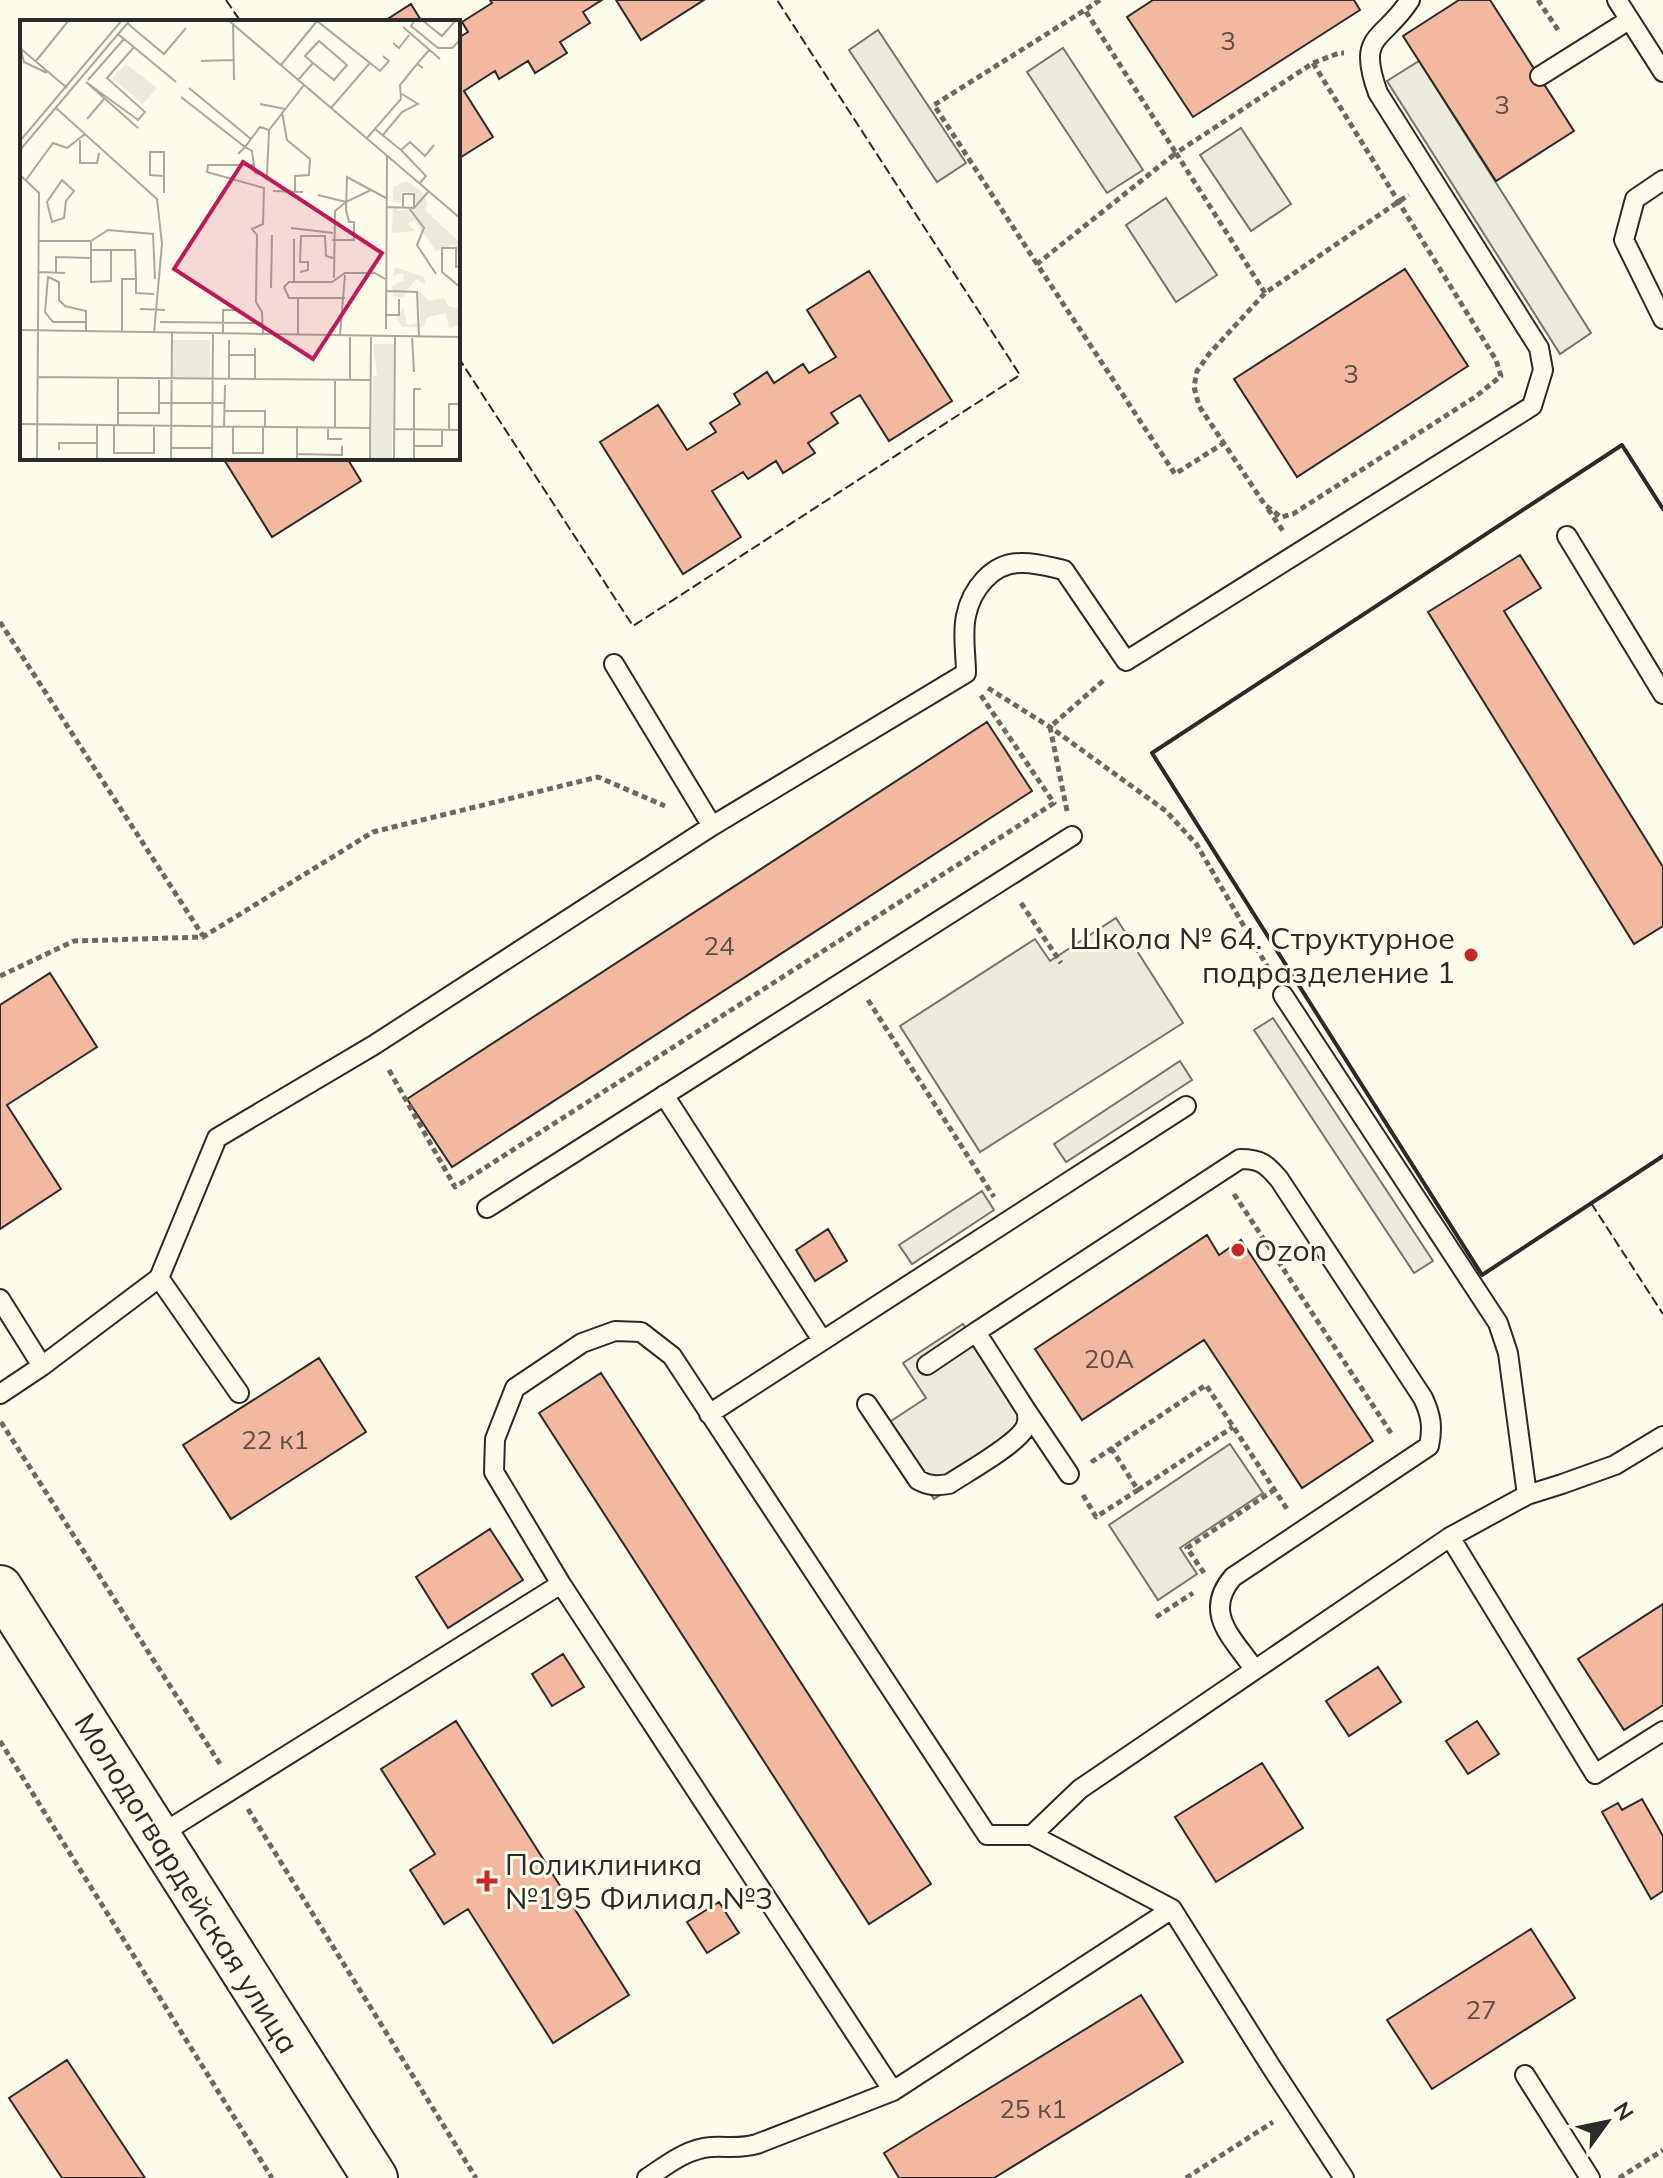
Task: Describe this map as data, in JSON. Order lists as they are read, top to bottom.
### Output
{
  "streets": {
    "street": ["Молодогвардейская улица"]
  },
  "places": {
    "other": ["Школа № 64. Структурное подразделение 1", "Ozon"],
    "health": ["Поликлиника №195 Филиал №3"]
  },
  "house_numbers": [
    "3",
    "3",
    "3",
    "24",
    "20А",
    "22 к1",
    "27",
    "25 к1"
  ],
  "north": "top right"
}
